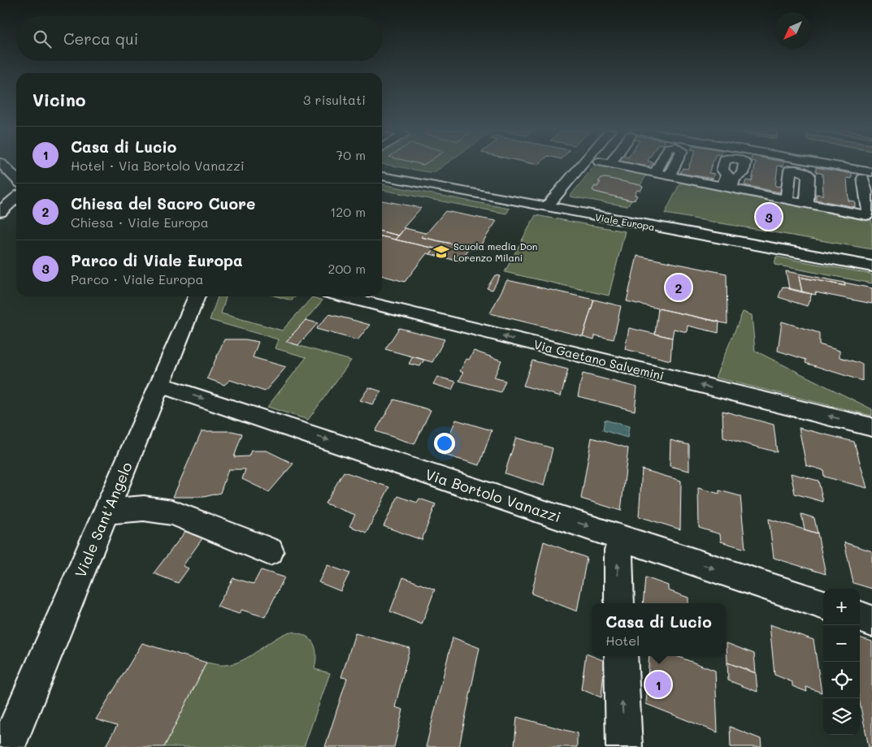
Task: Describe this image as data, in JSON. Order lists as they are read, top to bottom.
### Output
{
  "streets": {
    "street": [
      "Viale Europa",
      "Via Gaetano Salvemini",
      "Via Bortolo Vanazzi",
      "Viale Sant'Angelo"
    ]
  },
  "crossings": [
    ["Via Bortolo Vanazzi", "Viale Sant'Angelo"]
  ],
  "one_way": ["Via Gaetano Salvemini", "Via Bortolo Vanazzi"],
  "places": {
    "school or university": ["Scuola media Don Lorenzo Milani"]
  },
  "north": "bottom left",
  "page": {
    "search": "Cerca qui",
    "heading": ["Vicino", "3 risultati"],
    "list": [
      {
        "mark": "1",
        "name": "Casa di Lucio",
        "note": "Hotel · Via Bortolo Vanazzi",
        "value": "70 m"
      },
      {
        "mark": "2",
        "name": "Chiesa del Sacro Cuore",
        "note": "Chiesa · Viale Europa",
        "value": "120 m"
      },
      {
        "mark": "3",
        "name": "Parco di Viale Europa",
        "note": "Parco · Viale Europa",
        "value": "200 m"
      }
    ],
    "pins": ["3", "2", "1"],
    "map_buttons": ["+", "−"],
    "popup": ["Casa di Lucio", "Hotel"]
  }
}
